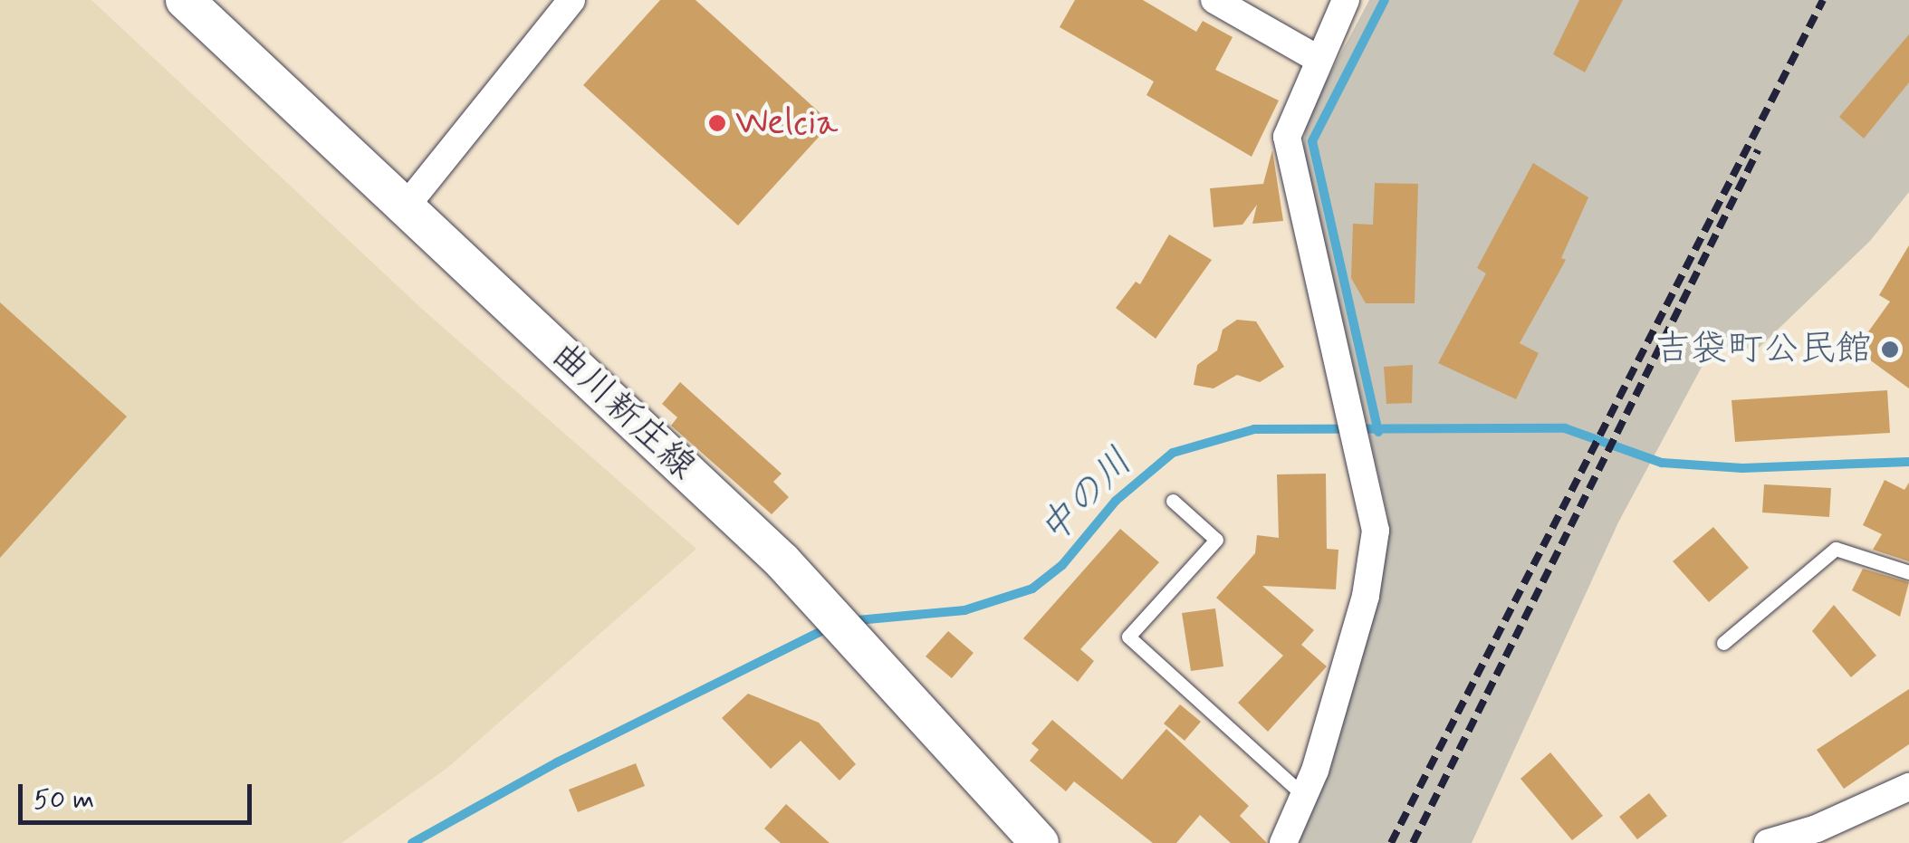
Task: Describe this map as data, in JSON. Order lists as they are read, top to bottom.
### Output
{
  "streets": {
    "main road": ["曲川新庄線"]
  },
  "water": ["中の川"],
  "places": ["Welcia", "吉袋町公民館"],
  "scale_bar": "50 m"
}
